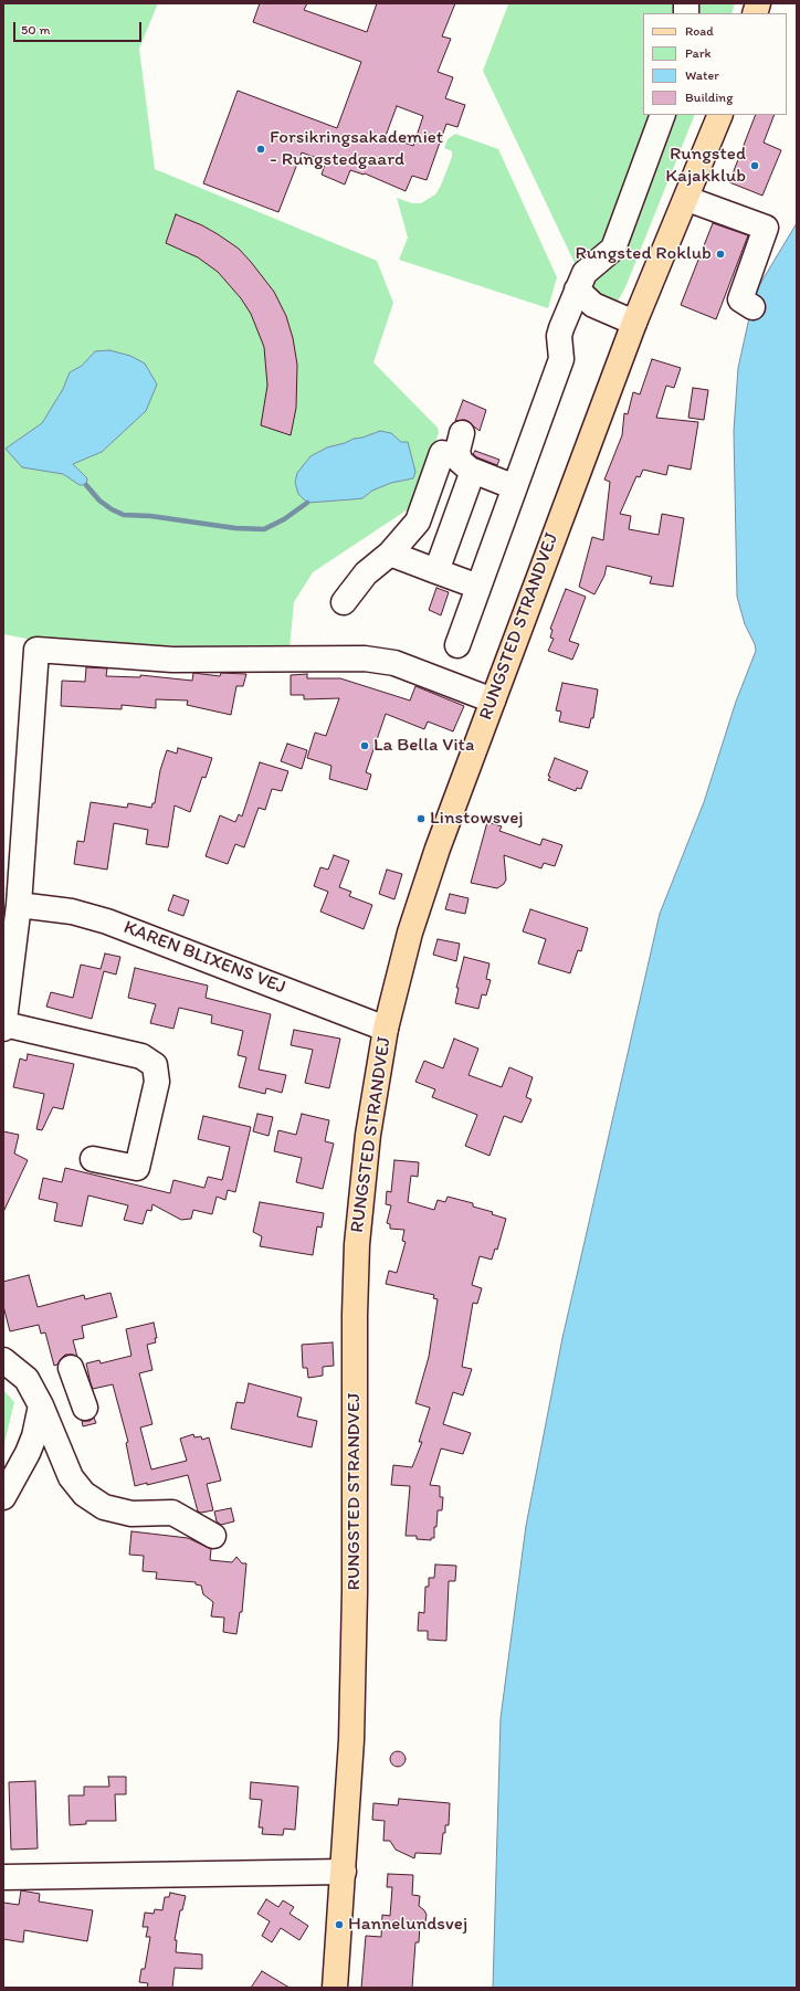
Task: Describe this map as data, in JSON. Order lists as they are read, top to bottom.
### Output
{
  "streets": {
    "main road": ["RUNGSTED STRANDVEJ"],
    "street": ["KAREN BLIXENS VEJ"]
  },
  "crossings": [
    ["RUNGSTED STRANDVEJ", "KAREN BLIXENS VEJ"]
  ],
  "places": [
    "Forsikringsakademiet - Rungstedgaard",
    "Rungsted Kajakklub",
    "Rungsted Roklub",
    "La Bella Vita",
    "Linstowsvej",
    "Hannelundsvej"
  ],
  "legend": [
    "Road",
    "Park",
    "Water",
    "Building"
  ],
  "scale_bar": "50 m"
}
